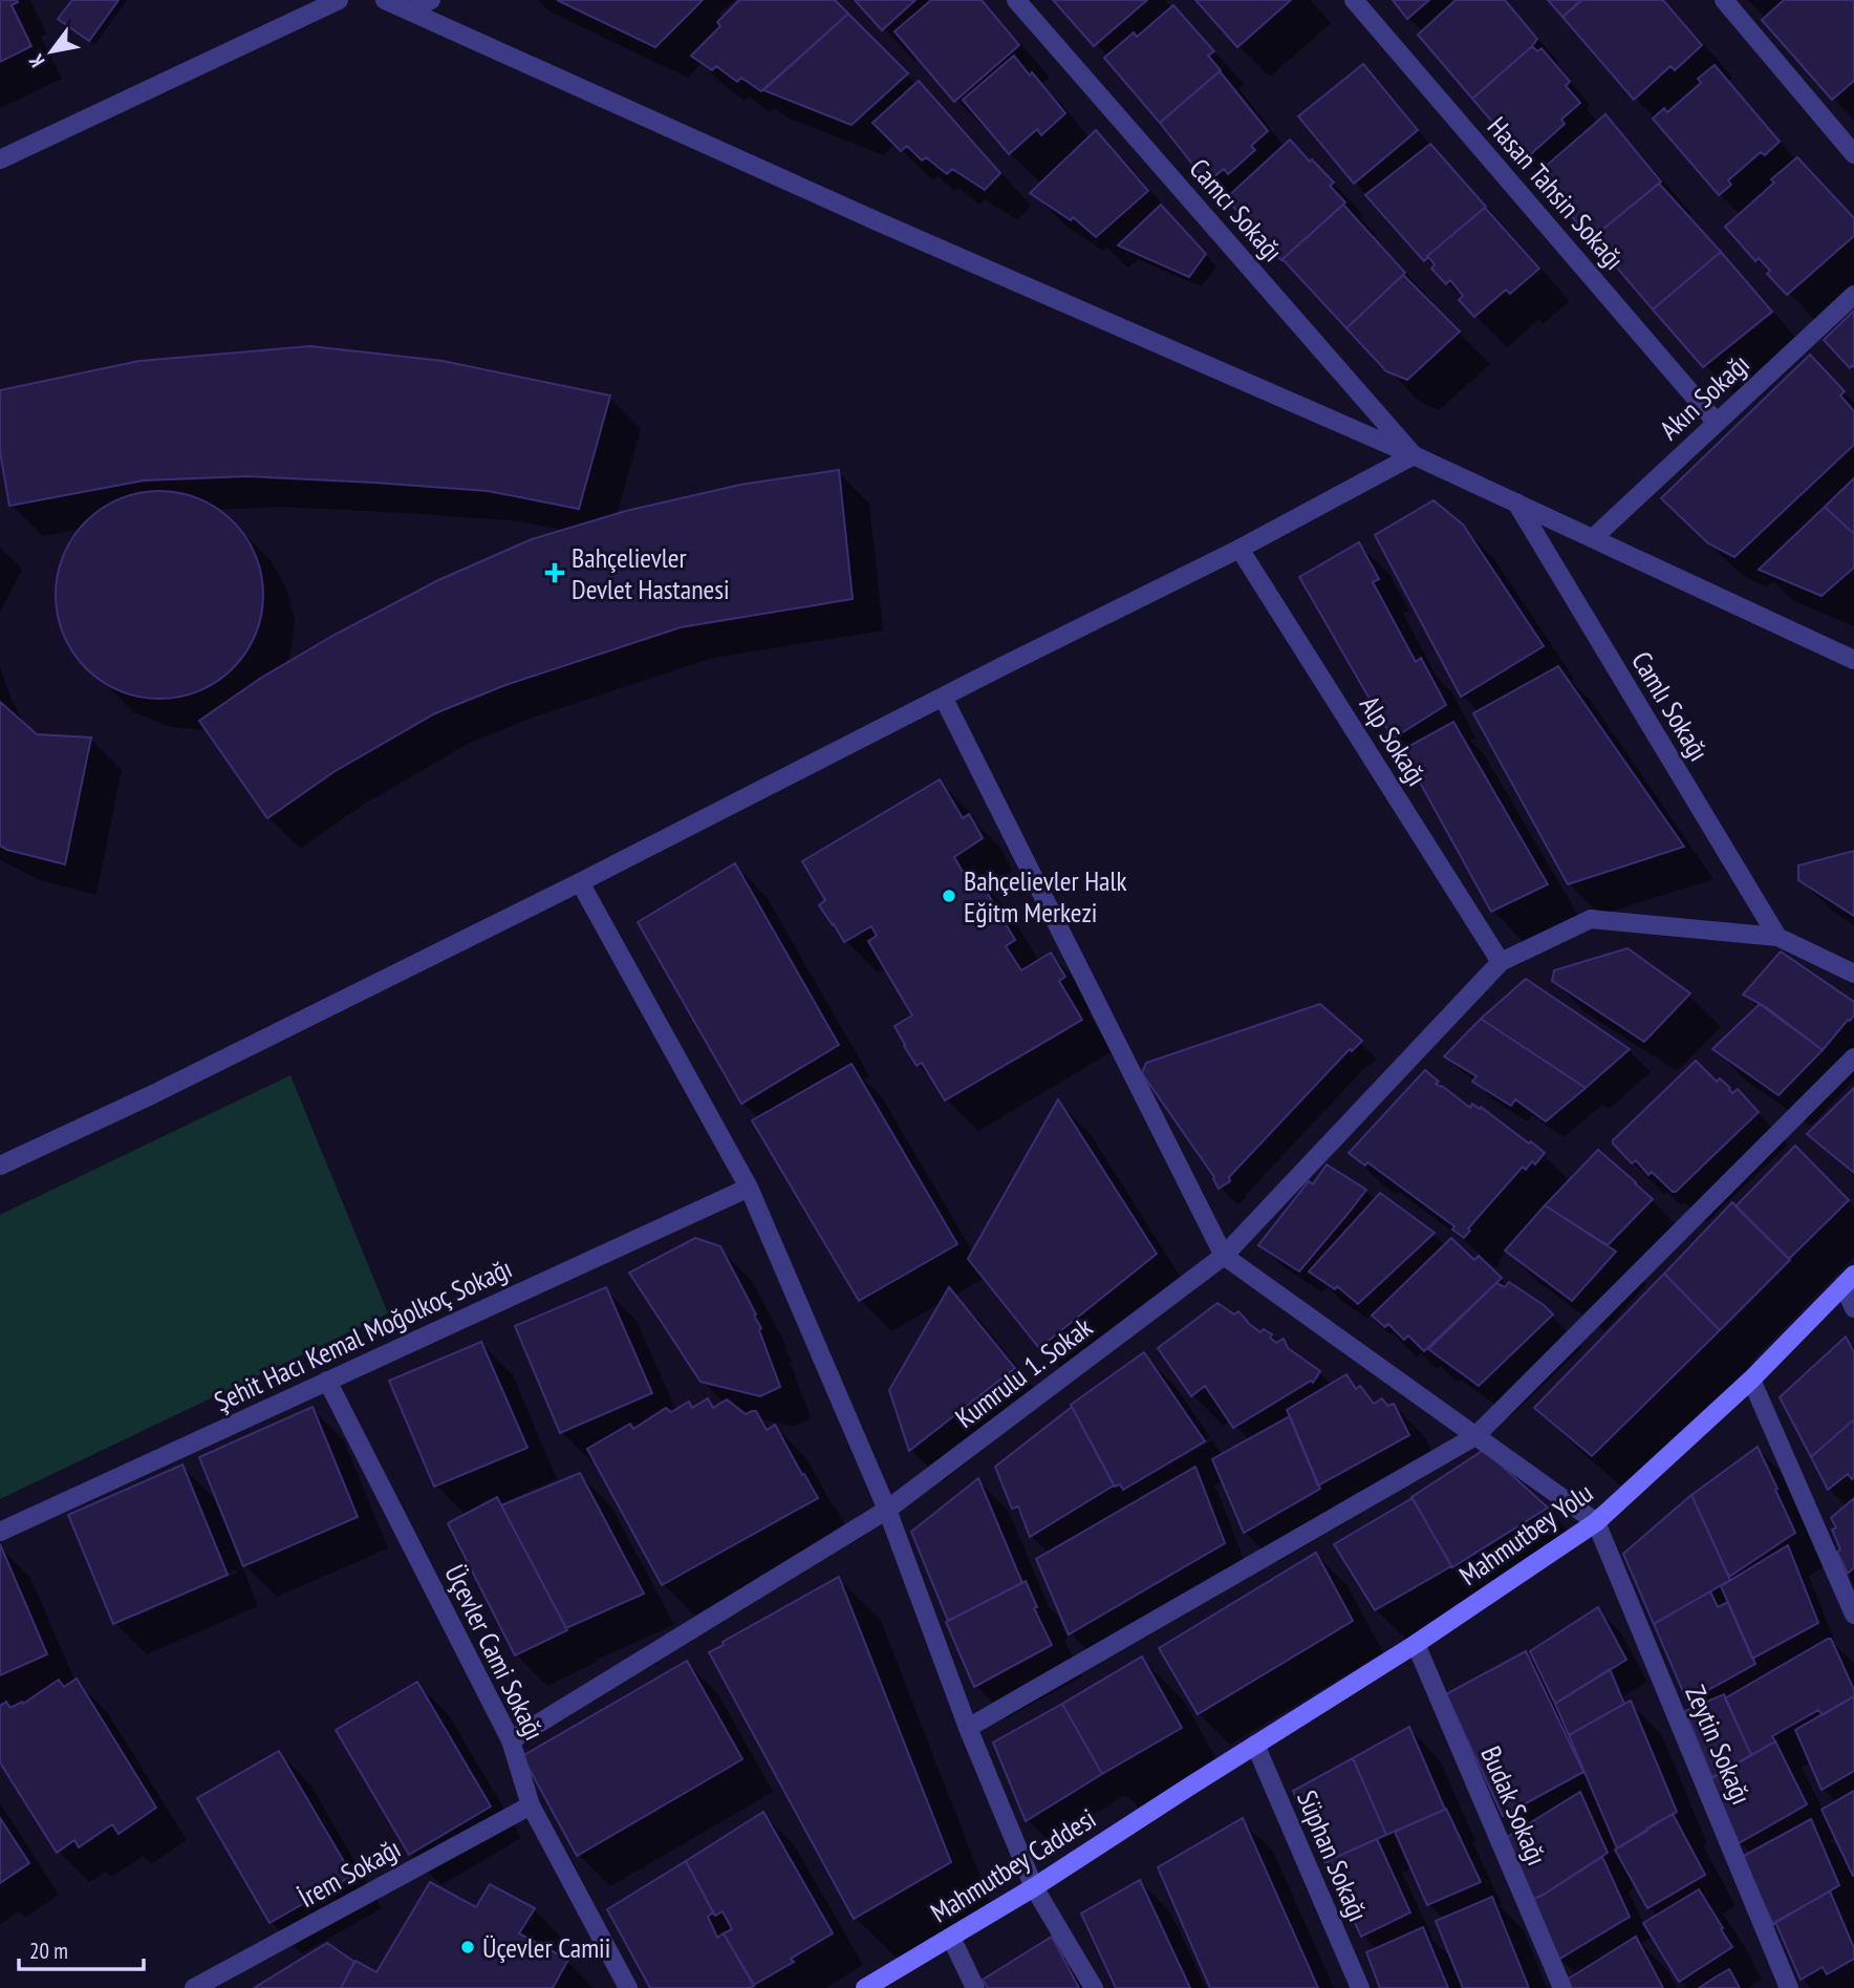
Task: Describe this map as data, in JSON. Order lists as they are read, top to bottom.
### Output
{
  "streets": {
    "main road": ["Mahmutbey Yolu", "Mahmutbey Caddesi"],
    "street": [
      "Hasan Tahsin Sokağı",
      "Camcı Sokağı",
      "Akın Sokağı",
      "Camlı Sokağı",
      "Alp Sokağı",
      "Şehit Hacı Kemal Moğolkoç Sokağı",
      "Kumrulu 1. Sokak",
      "Üçevler Cami Sokağı",
      "Zeytin Sokağı",
      "Budak Sokağı",
      "Süphan Sokağı",
      "İrem Sokağı"
    ]
  },
  "crossings": [
    ["Hasan Tahsin Sokağı", "Akın Sokağı"],
    ["Alp Sokağı", "Kumrulu 1. Sokak"],
    ["Şehit Hacı Kemal Moğolkoç Sokağı", "Üçevler Cami Sokağı"],
    ["Kumrulu 1. Sokak", "Üçevler Cami Sokağı"],
    ["Mahmutbey Yolu", "Zeytin Sokağı"],
    ["Mahmutbey Yolu", "Budak Sokağı"],
    ["Mahmutbey Yolu", "Süphan Sokağı"],
    ["Mahmutbey Yolu", "Mahmutbey Caddesi"],
    ["Üçevler Cami Sokağı", "İrem Sokağı"]
  ],
  "places": {
    "health": ["Bahçelievler Devlet Hastanesi"],
    "other": ["Bahçelievler Halk Eğitm Merkezi", "Üçevler Camii"]
  },
  "scale_bar": "20 m",
  "north": "bottom left"
}
